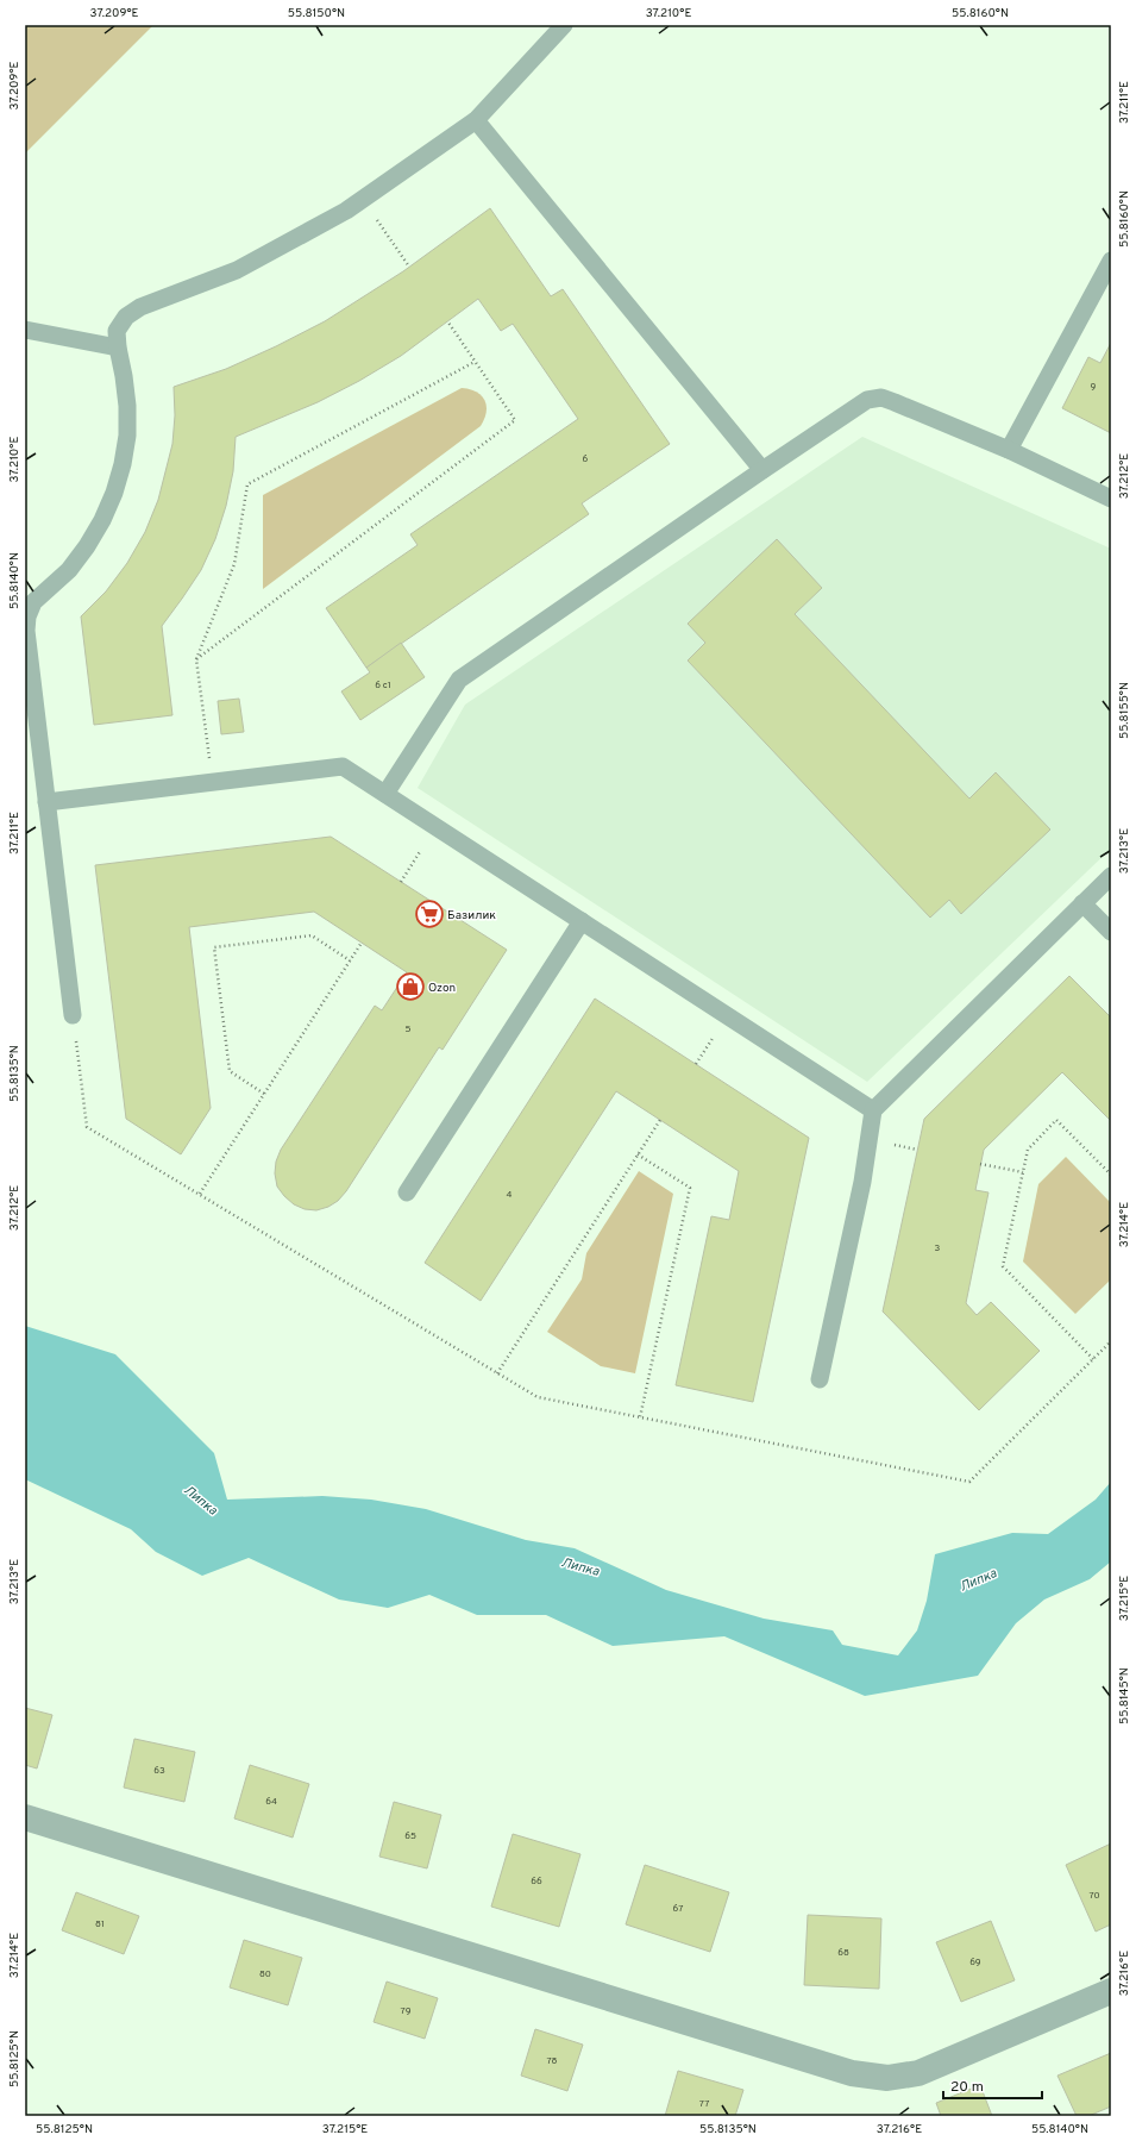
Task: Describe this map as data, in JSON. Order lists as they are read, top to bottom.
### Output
{
  "water": ["Липка"],
  "places": {
    "supermarket": ["Базилик"],
    "shop": ["Ozon"]
  },
  "house_numbers": [
    "9",
    "6",
    "6 с1",
    "5",
    "4",
    "3",
    "63",
    "64",
    "65",
    "66",
    "70",
    "67",
    "81",
    "68",
    "69",
    "80",
    "79",
    "78",
    "77"
  ],
  "scale_bar": "20 m",
  "coordinates": [
    "37.209°E",
    "55.8150°N",
    "37.210°E",
    "55.8160°N",
    "37.211°E",
    "37.212°E",
    "55.8140°N",
    "55.8155°N",
    "37.213°E",
    "55.8135°N",
    "37.214°E",
    "37.215°E",
    "55.8145°N",
    "37.216°E",
    "55.8125°N"
  ]
}
